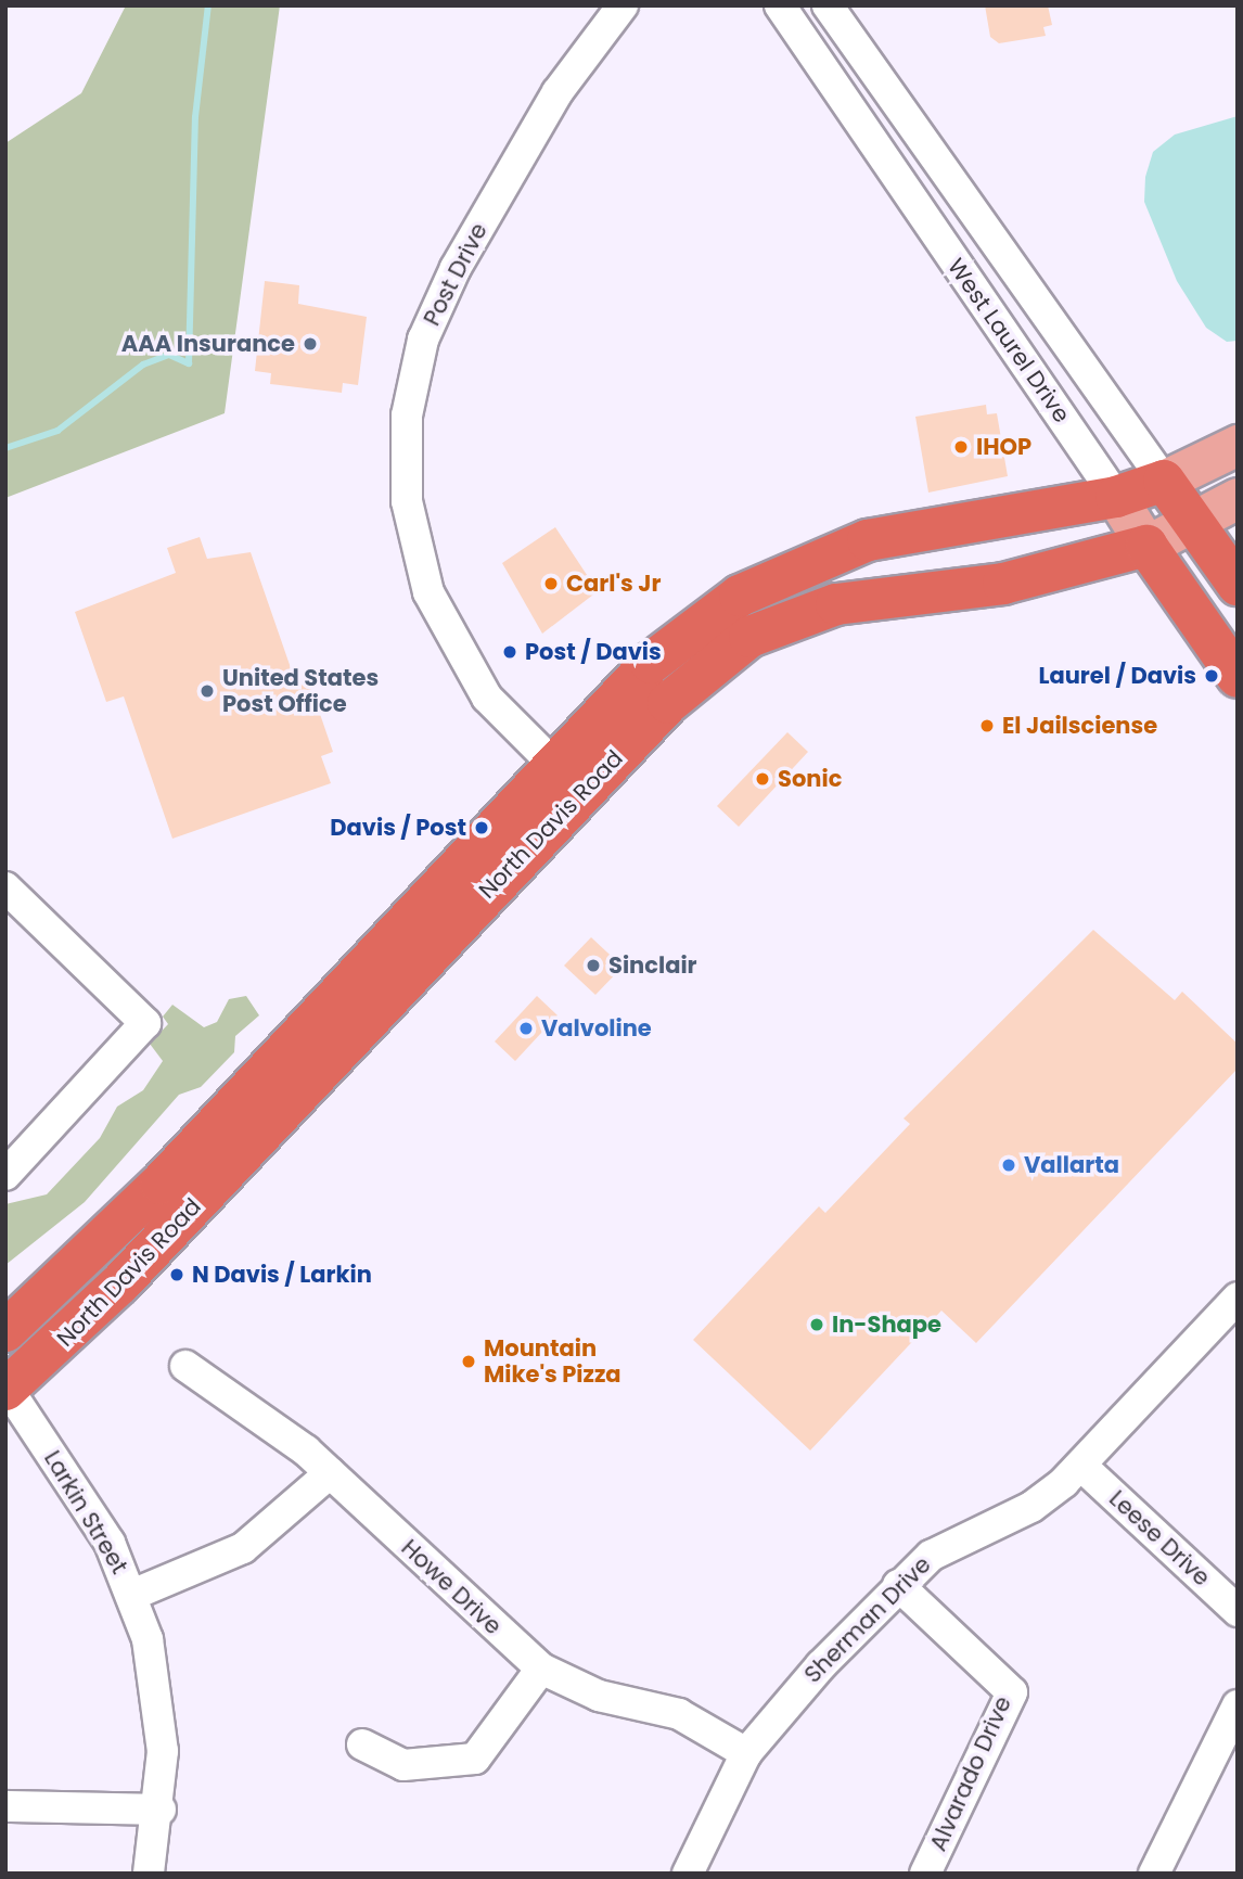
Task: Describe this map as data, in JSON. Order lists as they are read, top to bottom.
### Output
{
  "streets": {
    "highway": ["West Laurel Drive", "North Davis Road"],
    "street": [
      "Post Drive",
      "Larkin Street",
      "Leese Drive",
      "Howe Drive",
      "Sherman Drive",
      "Alvarado Drive"
    ]
  },
  "crossings": [
    ["Post Drive", "North Davis Road"],
    ["West Laurel Drive", "North Davis Road"],
    ["North Davis Road", "Larkin Street"],
    ["Leese Drive", "Sherman Drive"],
    ["Howe Drive", "Sherman Drive"],
    ["Sherman Drive", "Alvarado Drive"]
  ],
  "places": [
    "AAA Insurance",
    "IHOP",
    "Carl's Jr",
    "Post / Davis",
    "Laurel / Davis",
    "United States Post Office",
    "El Jailsciense",
    "Sonic",
    "Davis / Post",
    "Sinclair",
    "Valvoline",
    "Vallarta",
    "N Davis / Larkin",
    "In-Shape",
    "Mountain Mike's Pizza"
  ]
}
